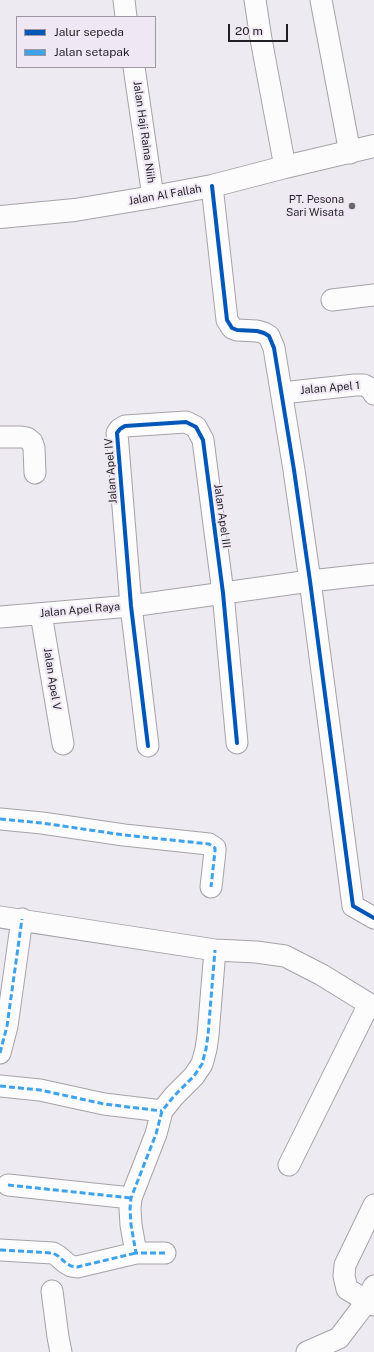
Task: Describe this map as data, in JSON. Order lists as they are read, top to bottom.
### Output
{
  "streets": {
    "street": [
      "Jalan Haji Raina Niih",
      "Jalan Al Fallah",
      "Jalan Apel 1",
      "Jalan Apel IV",
      "Jalan Apel III",
      "Jalan Apel Raya",
      "Jalan Apel V"
    ]
  },
  "crossings": [
    ["Jalan Haji Raina Niih", "Jalan Al Fallah"],
    ["Jalan Apel IV", "Jalan Apel III"],
    ["Jalan Apel IV", "Jalan Apel Raya"],
    ["Jalan Apel III", "Jalan Apel Raya"],
    ["Jalan Apel Raya", "Jalan Apel V"]
  ],
  "places": ["PT. Pesona Sari Wisata"],
  "legend": ["Jalur sepeda", "Jalan setapak"],
  "scale_bar": "20 m"
}
